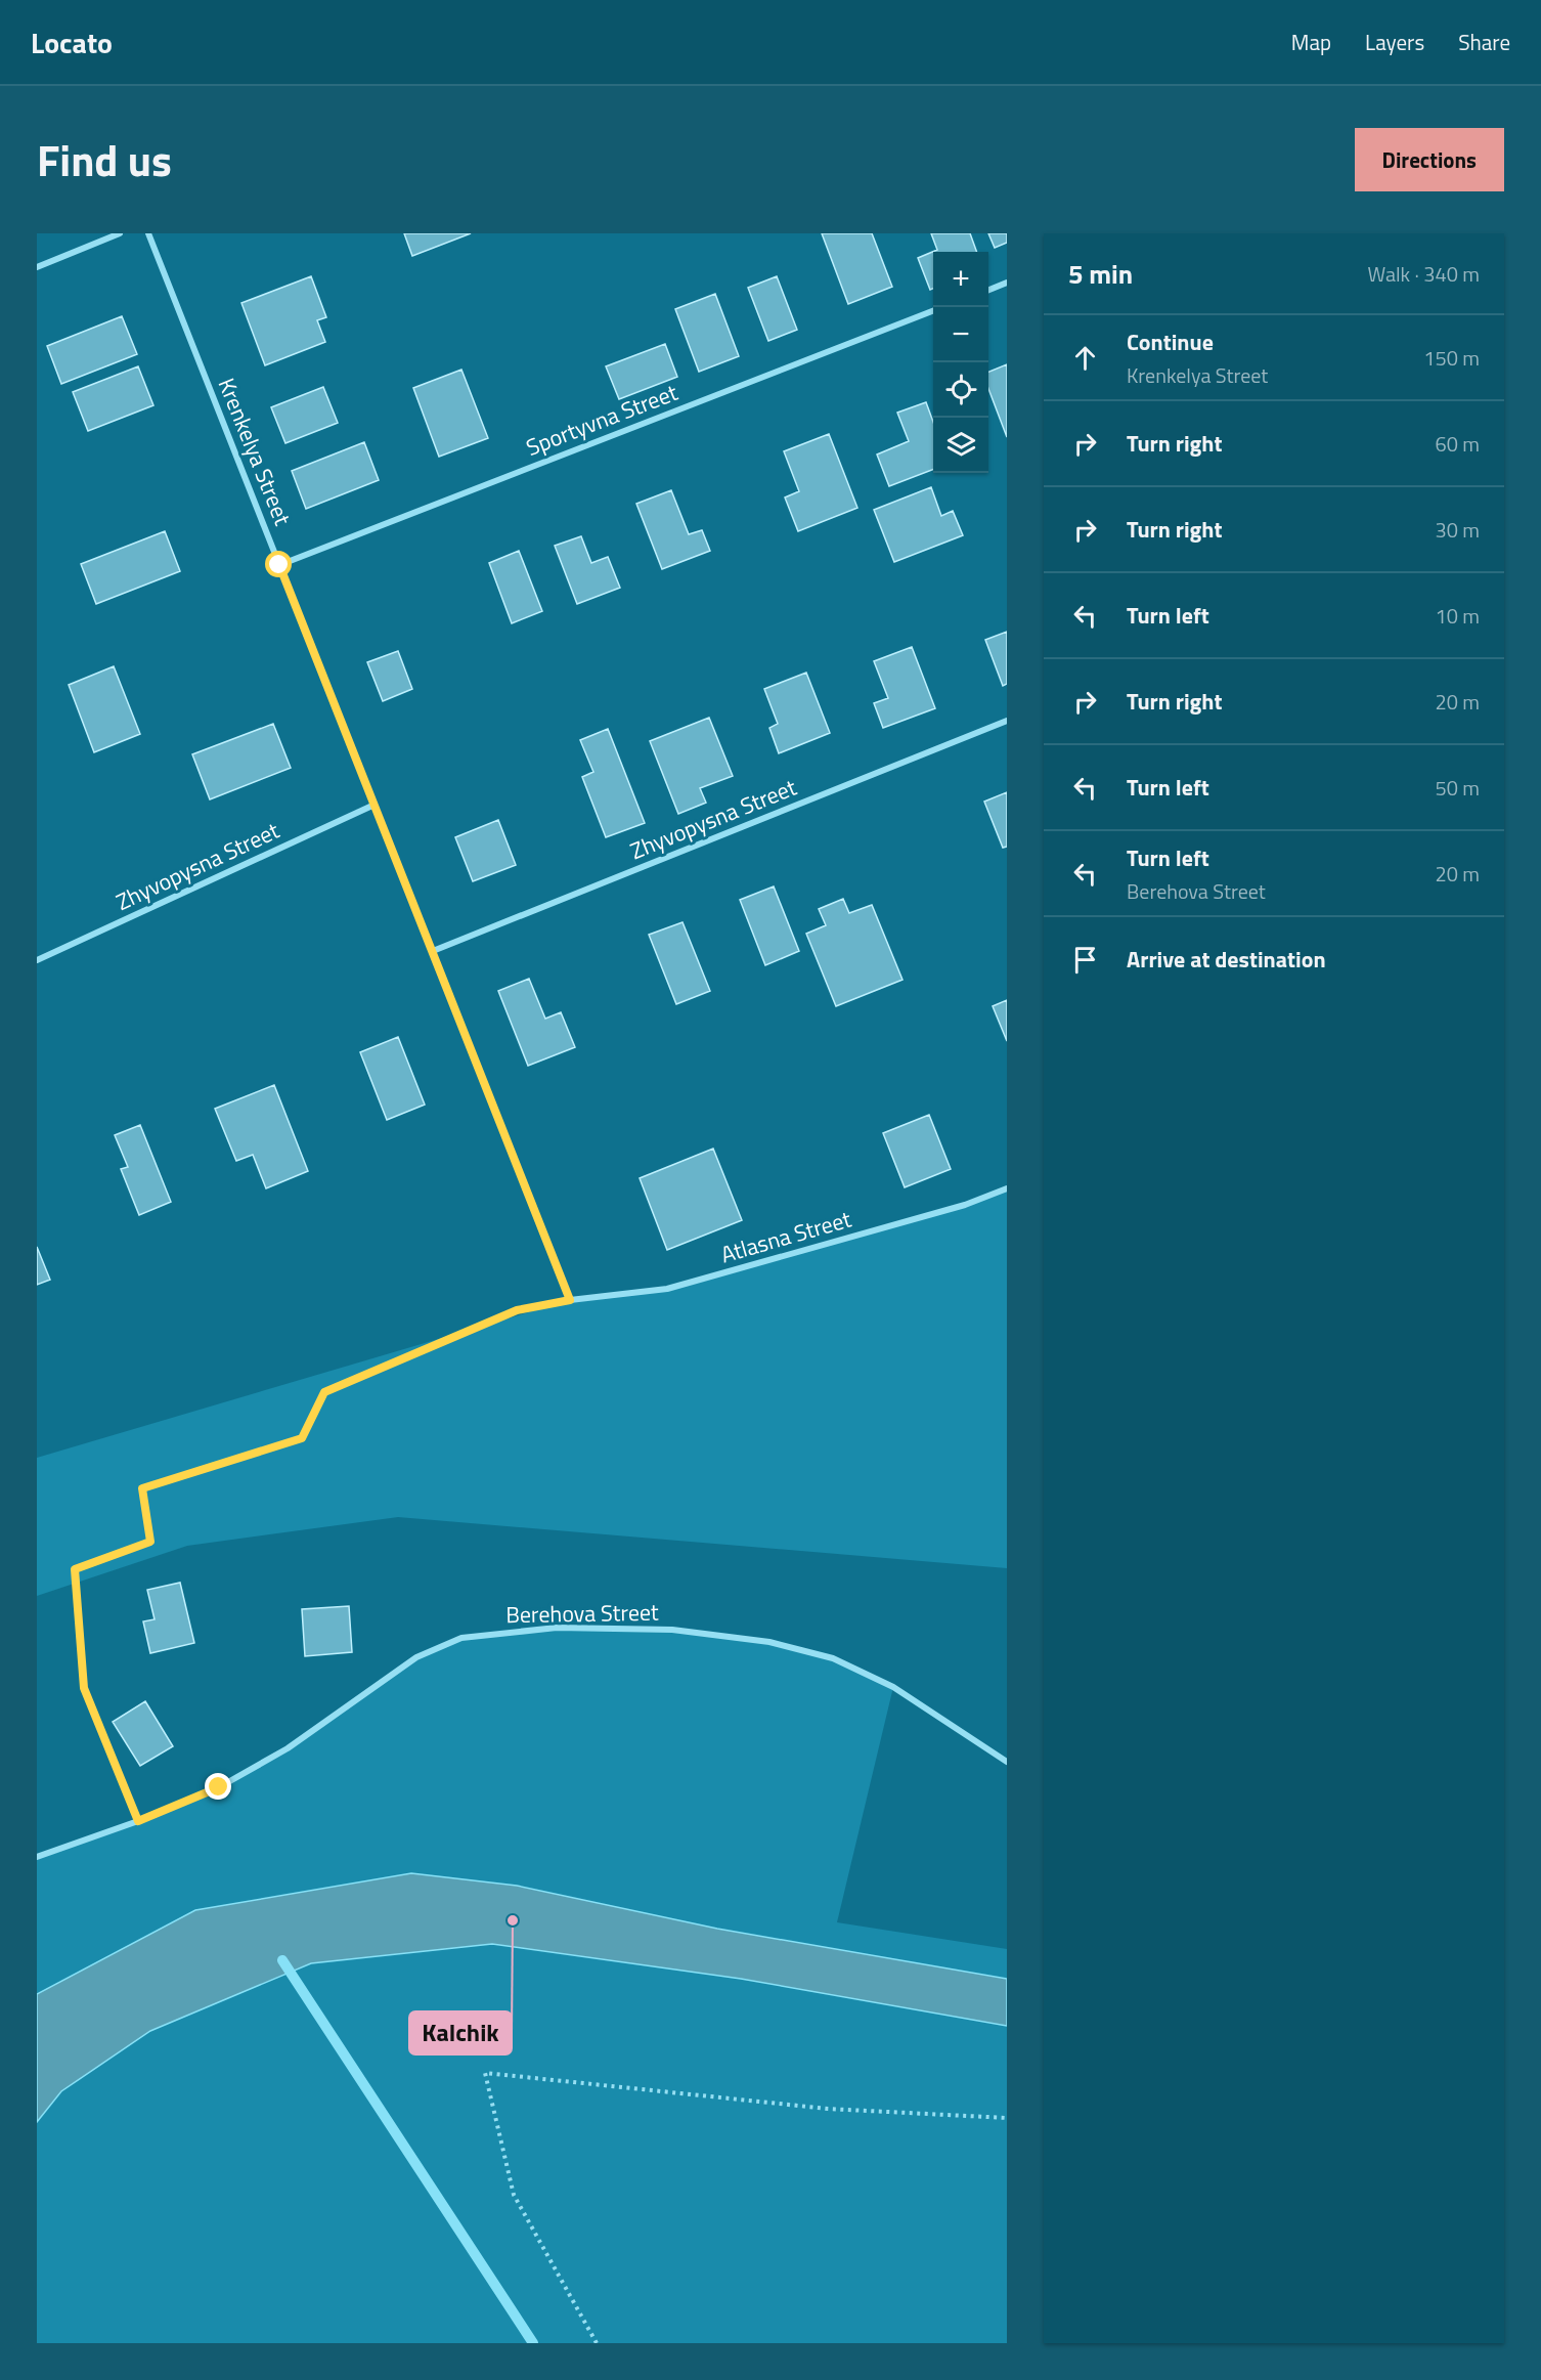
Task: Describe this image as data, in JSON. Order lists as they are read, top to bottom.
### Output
{
  "streets": {
    "street": [
      "Sportyvna Street",
      "Krenkelya Street",
      "Zhyvopysna Street",
      "Atlasna Street",
      "Berehova Street"
    ]
  },
  "crossings": [
    ["Sportyvna Street", "Krenkelya Street"],
    ["Krenkelya Street", "Zhyvopysna Street"],
    ["Krenkelya Street", "Atlasna Street"]
  ],
  "places": ["Kalchik"],
  "page": {
    "header": "Locato",
    "nav": ["Map", "Layers", "Share"],
    "title": "Find us",
    "buttons": "Directions",
    "heading": ["5 min", "Walk · 340 m"],
    "map_buttons": ["+", "−"],
    "list": [
      ["Continue", "Krenkelya Street", "150 m"],
      ["Turn right", "60 m"],
      ["Turn right", "30 m"],
      ["Turn left", "10 m"],
      ["Turn right", "20 m"],
      ["Turn left", "50 m"],
      ["Turn left", "Berehova Street", "20 m"],
      "Arrive at destination"
    ]
  }
}
